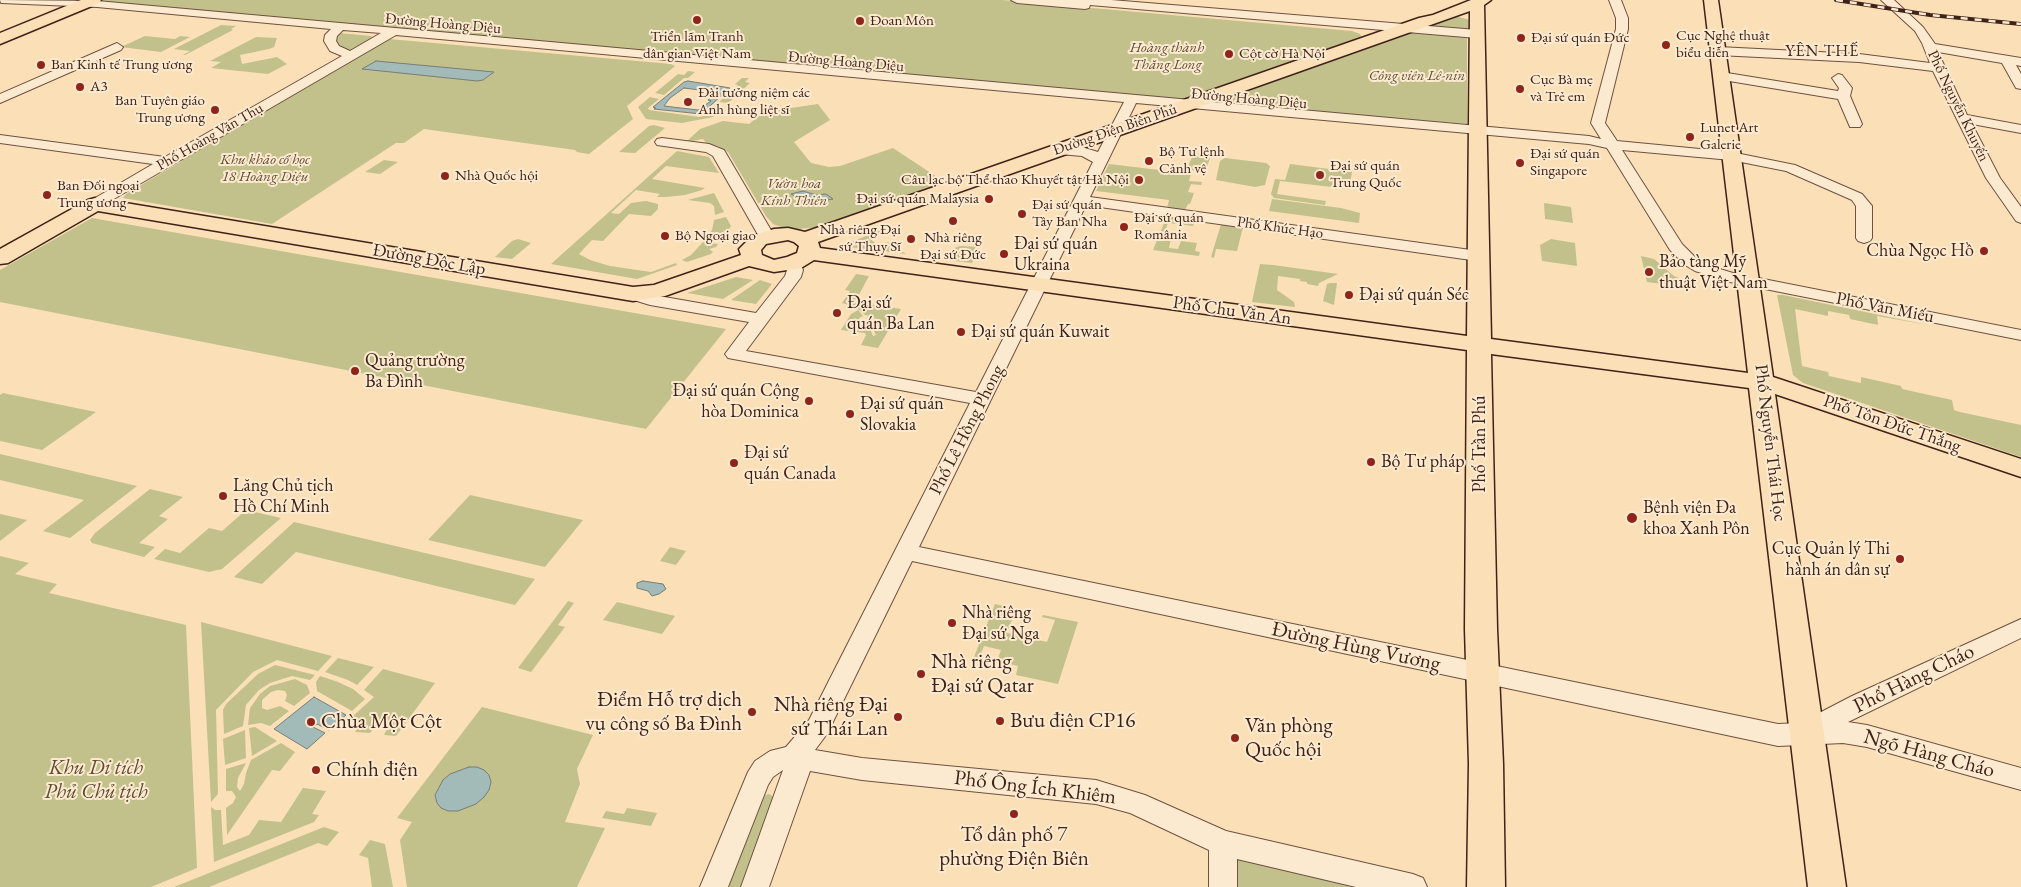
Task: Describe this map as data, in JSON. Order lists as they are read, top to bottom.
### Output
{
  "streets": {
    "main road": [
      "Đường Điện Biên Phủ",
      "Phố Hoàng Văn Thụ",
      "Đường Độc Lập",
      "Phố Chu Văn An",
      "Phố Tôn Đức Thắng",
      "Phố Nguyễn Thái Học",
      "Phố Trần Phú"
    ],
    "street": [
      "Đường Hoàng Diệu",
      "Phố Nguyễn Khuyến",
      "Phố Khúc Hạo",
      "Phố Văn Miếu",
      "Phố Lê Hồng Phong",
      "Đường Hùng Vương",
      "Phố Hàng Cháo",
      "Ngõ Hàng Cháo",
      "Phố Ông Ích Khiêm"
    ]
  },
  "crossings": [
    ["Đường Hoàng Diệu", "Đường Điện Biên Phủ"],
    ["Đường Hoàng Diệu", "Phố Hoàng Văn Thụ"],
    ["Đường Hoàng Diệu", "Phố Văn Miếu"],
    ["Đường Hoàng Diệu", "Phố Lê Hồng Phong"],
    ["Đường Hoàng Diệu", "Phố Nguyễn Thái Học"],
    ["Đường Hoàng Diệu", "Phố Trần Phú"],
    ["Đường Điện Biên Phủ", "Phố Chu Văn An"],
    ["Đường Điện Biên Phủ", "Phố Lê Hồng Phong"],
    ["Đường Điện Biên Phủ", "Phố Trần Phú"],
    ["Phố Hoàng Văn Thụ", "Đường Độc Lập"],
    ["Phố Khúc Hạo", "Phố Lê Hồng Phong"],
    ["Phố Khúc Hạo", "Phố Trần Phú"],
    ["Phố Văn Miếu", "Phố Nguyễn Thái Học"],
    ["Phố Chu Văn An", "Phố Tôn Đức Thắng"],
    ["Phố Chu Văn An", "Phố Lê Hồng Phong"],
    ["Phố Chu Văn An", "Phố Nguyễn Thái Học"],
    ["Phố Chu Văn An", "Phố Trần Phú"],
    ["Phố Tôn Đức Thắng", "Phố Nguyễn Thái Học"],
    ["Phố Lê Hồng Phong", "Đường Hùng Vương"],
    ["Phố Lê Hồng Phong", "Phố Ông Ích Khiêm"],
    ["Phố Nguyễn Thái Học", "Đường Hùng Vương"],
    ["Phố Nguyễn Thái Học", "Phố Hàng Cháo"],
    ["Phố Nguyễn Thái Học", "Ngõ Hàng Cháo"],
    ["Phố Trần Phú", "Đường Hùng Vương"],
    ["Đường Hùng Vương", "Phố Hàng Cháo"],
    ["Đường Hùng Vương", "Ngõ Hàng Cháo"],
    ["Phố Hàng Cháo", "Ngõ Hàng Cháo"]
  ],
  "districts": ["YÊN THẾ"],
  "parks": [
    "Hoàng thành Thăng Long",
    "Công viên Lê-nin",
    "Khu khảo cổ học 18 Hoàng Diệu",
    "Vườn hoa Kính Thiên",
    "Khu Di tích Phủ Chủ tịch"
  ],
  "places": [
    "Triển lãm Tranh dân gian Việt Nam",
    "Đoan Môn",
    "Đại sứ quán Đức",
    "Cục Nghệ thuật biểu diễn",
    "Cột cờ Hà Nội",
    "Ban Kinh tế Trung ương",
    "A3",
    "Cục Bà mẹ và Trẻ em",
    "Đài tưởng niệm các Anh hùng liệt sĩ",
    "Ban Tuyên giáo Trung ương",
    "Lunet Art Galerie",
    "Bộ Tư lệnh Cảnh vệ",
    "Đại sứ quán Singapore",
    "Đại sứ quán Trung Quốc",
    "Nhà Quốc hội",
    "Câu lạc bộ Thể thao Khuyết tật Hà Nội",
    "Ban Đối ngoại Trung ương",
    "Đại sứ quán Malaysia",
    "Đại sứ quán Tây Ban Nha",
    "Nhà riêng Đại sứ Đức",
    "Đại sứ quán România",
    "Bộ Ngoại giao",
    "Nhà riêng Đại sứ Thụy Sĩ",
    "Chùa Ngọc Hồ",
    "Đại sứ quán Ukraina",
    "Bảo tàng Mỹ thuật Việt Nam",
    "Đại sứ quán Séc",
    "Đại sứ quán Ba Lan",
    "Đại sứ quán Kuwait",
    "Quảng trường Ba Đình",
    "Đại sứ quán Cộng hòa Dominica",
    "Đại sứ quán Slovakia",
    "Bộ Tư pháp",
    "Đại sứ quán Canada",
    "Lăng Chủ tịch Hồ Chí Minh",
    "Bệnh viện Đa khoa Xanh Pôn",
    "Cục Quản lý Thi hành án dân sự",
    "Nhà riêng Đại sứ Nga",
    "Nhà riêng Đại sứ Qatar",
    "Điểm Hỗ trợ dịch vụ công số Ba Đình",
    "Nhà riêng Đại sứ Thái Lan",
    "Bưu điện CP16",
    "Chùa Một Cột",
    "Văn phòng Quốc hội",
    "Chính điện",
    "Tổ dân phố 7 phường Điện Biên"
  ]
}
